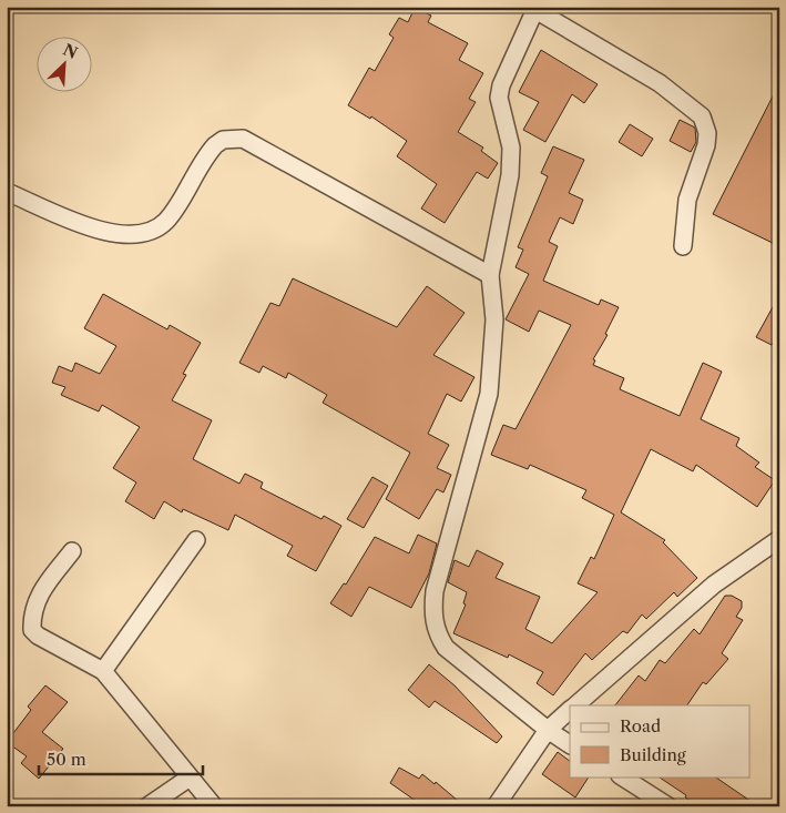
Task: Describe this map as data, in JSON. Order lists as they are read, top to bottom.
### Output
{
  "legend": ["Road", "Building"],
  "scale_bar": "50 m",
  "north": "top right"
}
